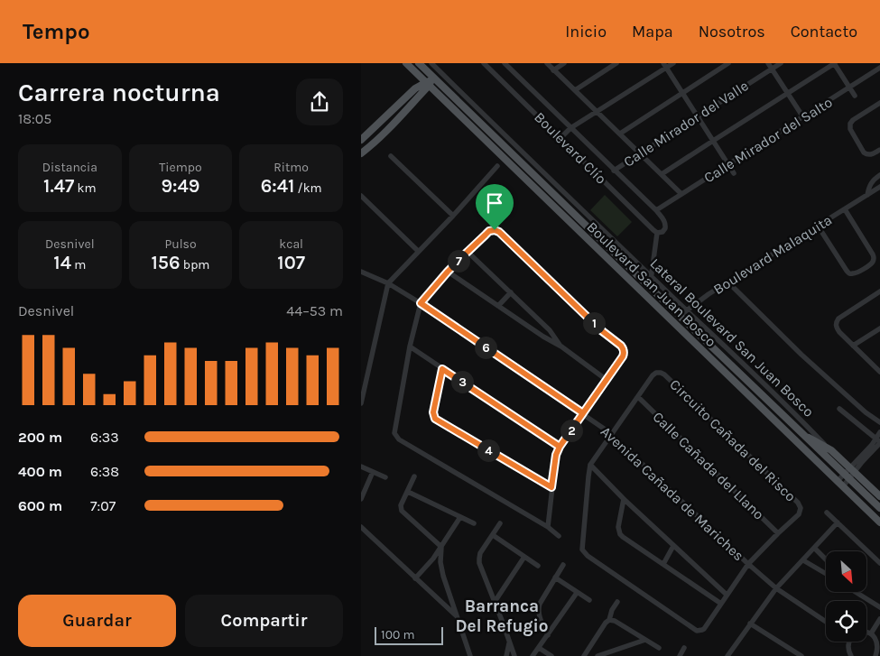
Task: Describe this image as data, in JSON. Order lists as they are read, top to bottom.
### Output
{
  "streets": {
    "main road": ["Boulevard San Juan Bosco", "Lateral Boulevard San Juan Bosco"],
    "street": [
      "Calle Mirador del Valle",
      "Calle Mirador del Salto",
      "Boulevard Clío",
      "Boulevard Malaquita",
      "Circuito Cañada del Risco",
      "Calle Cañada del Llano",
      "Avenida Cañada de Mariches"
    ]
  },
  "crossings": [
    ["Boulevard Malaquita", "Boulevard San Juan Bosco"],
    ["Boulevard Malaquita", "Lateral Boulevard San Juan Bosco"],
    ["Boulevard San Juan Bosco", "Lateral Boulevard San Juan Bosco"],
    ["Circuito Cañada del Risco", "Calle Cañada del Llano"],
    ["Circuito Cañada del Risco", "Avenida Cañada de Mariches"]
  ],
  "districts": ["Barranca Del Refugio"],
  "scale_bar": "100 m",
  "north": "bottom right",
  "page": {
    "header": "Tempo",
    "nav": [
      "Inicio",
      "Mapa",
      "Nosotros",
      "Contacto"
    ],
    "heading": ["Carrera nocturna", "18:05"],
    "stats": [
      ["Distancia", "1.47 km"],
      ["Tiempo", "9:49"],
      ["Ritmo", "6:41 /km"],
      ["Desnivel", "14 m"],
      ["Pulso", "156 bpm"],
      ["kcal", "107"]
    ],
    "pins": [
      "7",
      "1",
      "6",
      "3",
      "2",
      "4"
    ],
    "chart": ["Desnivel", "44–53 m"],
    "list": [
      {
        "name": "200 m",
        "note": "6:33"
      },
      {
        "name": "400 m",
        "note": "6:38"
      },
      {
        "name": "600 m",
        "note": "7:07"
      }
    ],
    "buttons": ["Guardar", "Compartir"],
    "scale": "100 m"
  }
}
